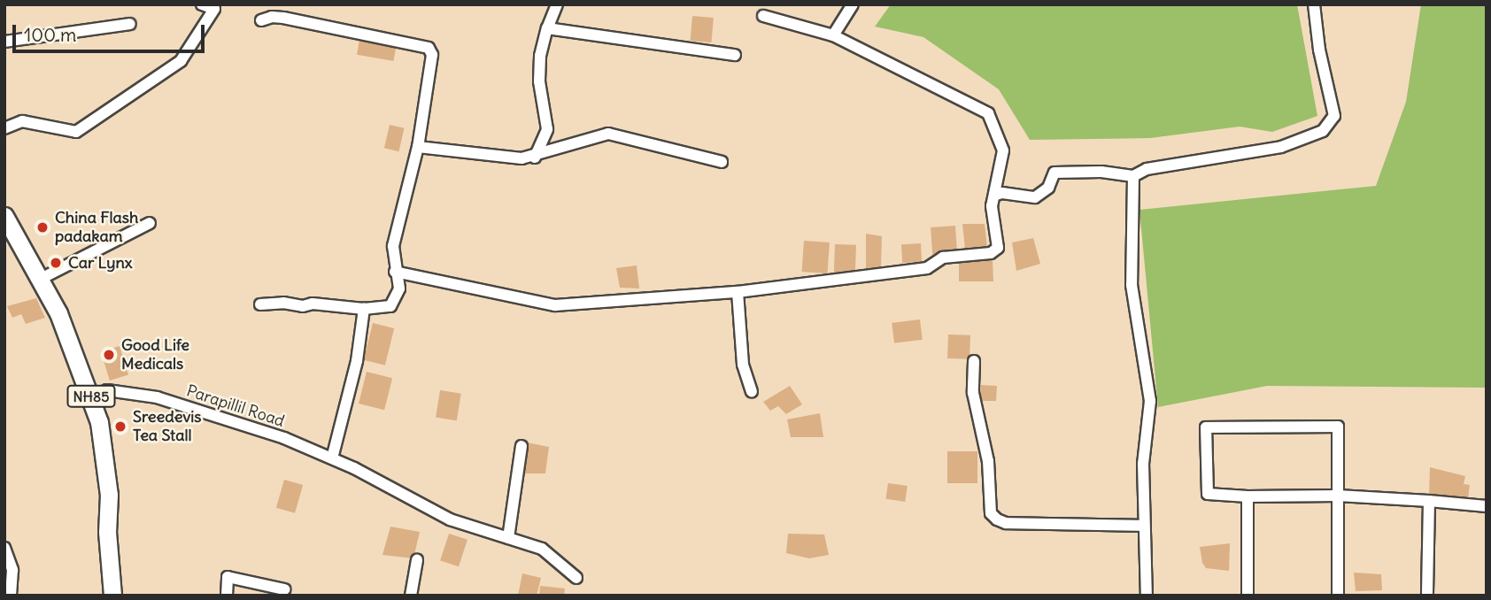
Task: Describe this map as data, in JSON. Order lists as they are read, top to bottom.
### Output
{
  "streets": {
    "highway": ["NH85"],
    "street": ["Parapillil Road"]
  },
  "crossings": [
    ["NH85", "Parapillil Road"]
  ],
  "places": [
    "China Flash padakam",
    "Car Lynx",
    "Good Life Medicals",
    "Sreedevis Tea Stall"
  ],
  "scale_bar": "100 m"
}
